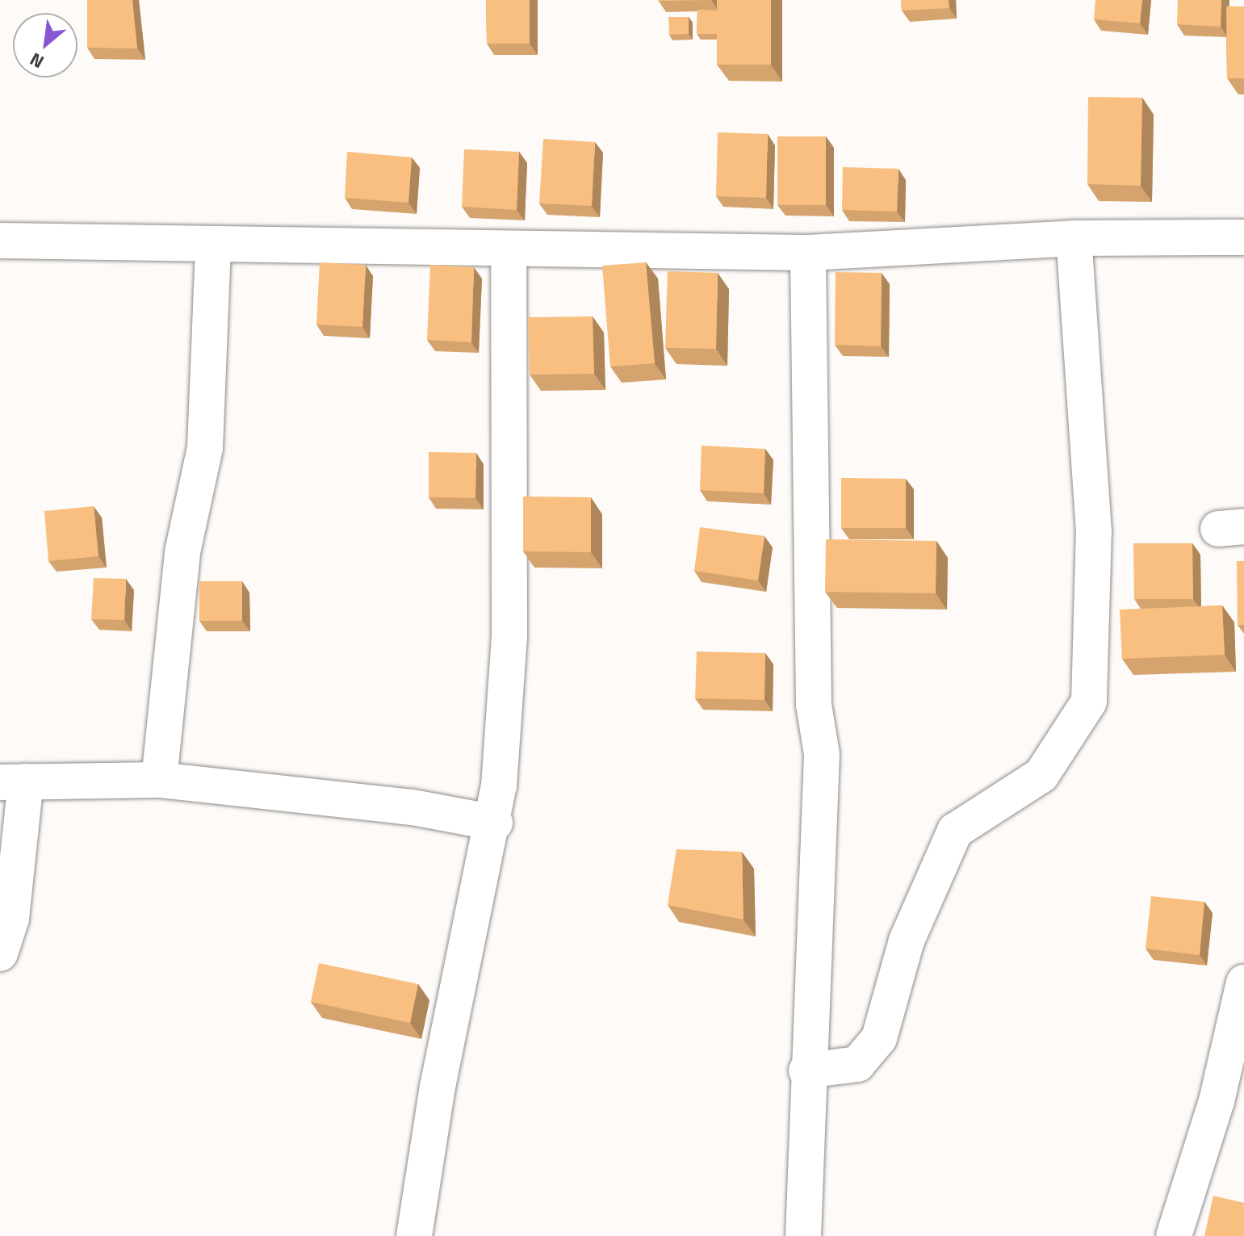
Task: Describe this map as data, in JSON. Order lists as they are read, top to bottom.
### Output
{
  "north": "bottom left"
}
